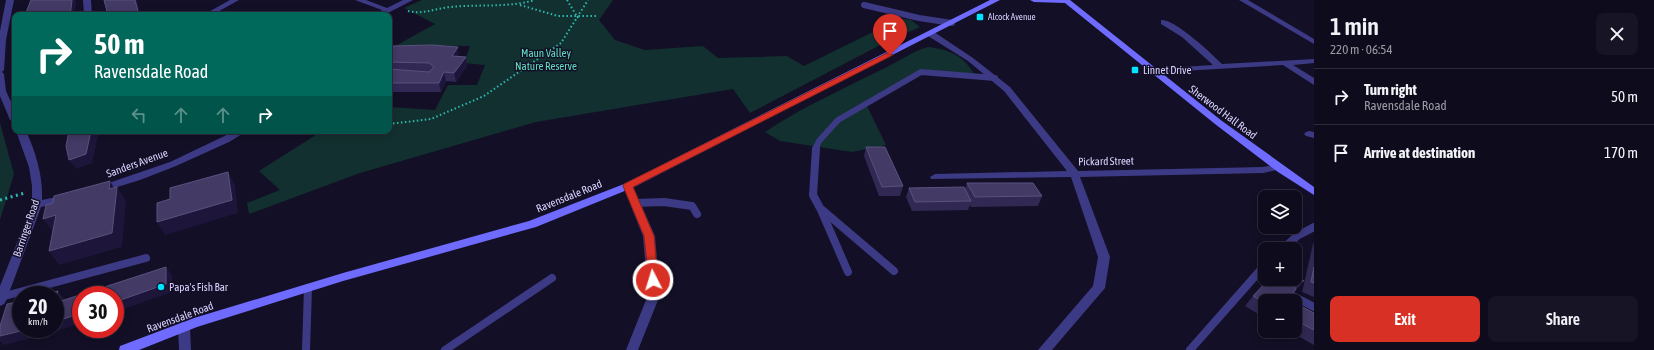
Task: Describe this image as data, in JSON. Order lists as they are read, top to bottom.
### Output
{
  "streets": {
    "main road": ["Sherwood Hall Road", "Ravensdale Road"],
    "street": ["Pickard Street", "Sanders Avenue", "Barringer Road"]
  },
  "crossings": [
    ["Sherwood Hall Road", "Pickard Street"]
  ],
  "parks": ["Maun Valley Nature Reserve"],
  "places": {
    "transit": ["Alcock Avenue", "Linnet Drive"],
    "other": ["Papa's Fish Bar"]
  },
  "page": {
    "heading": ["1 min", "220 m · 06:54"],
    "turn": ["50 m", "Ravensdale Road"],
    "list": [
      {
        "name": "Turn right",
        "note": "Ravensdale Road",
        "value": "50 m"
      },
      {
        "name": "Arrive at destination",
        "value": "170 m"
      }
    ],
    "map_buttons": ["+", "−"],
    "speed": "20 km/h",
    "limit": "30",
    "buttons": ["Exit", "Share"]
  }
}
